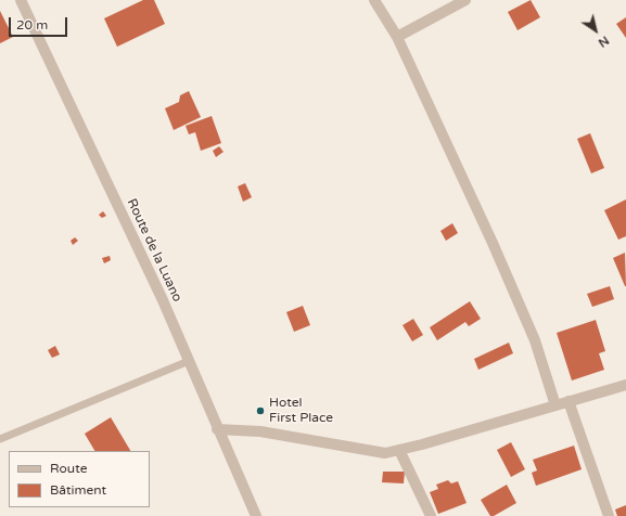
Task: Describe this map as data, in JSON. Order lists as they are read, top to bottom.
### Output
{
  "streets": {
    "street": ["Route de la Luano"]
  },
  "places": ["Hotel First Place"],
  "legend": ["Route", "Bâtiment"],
  "scale_bar": "20 m",
  "north": "bottom right"
}
